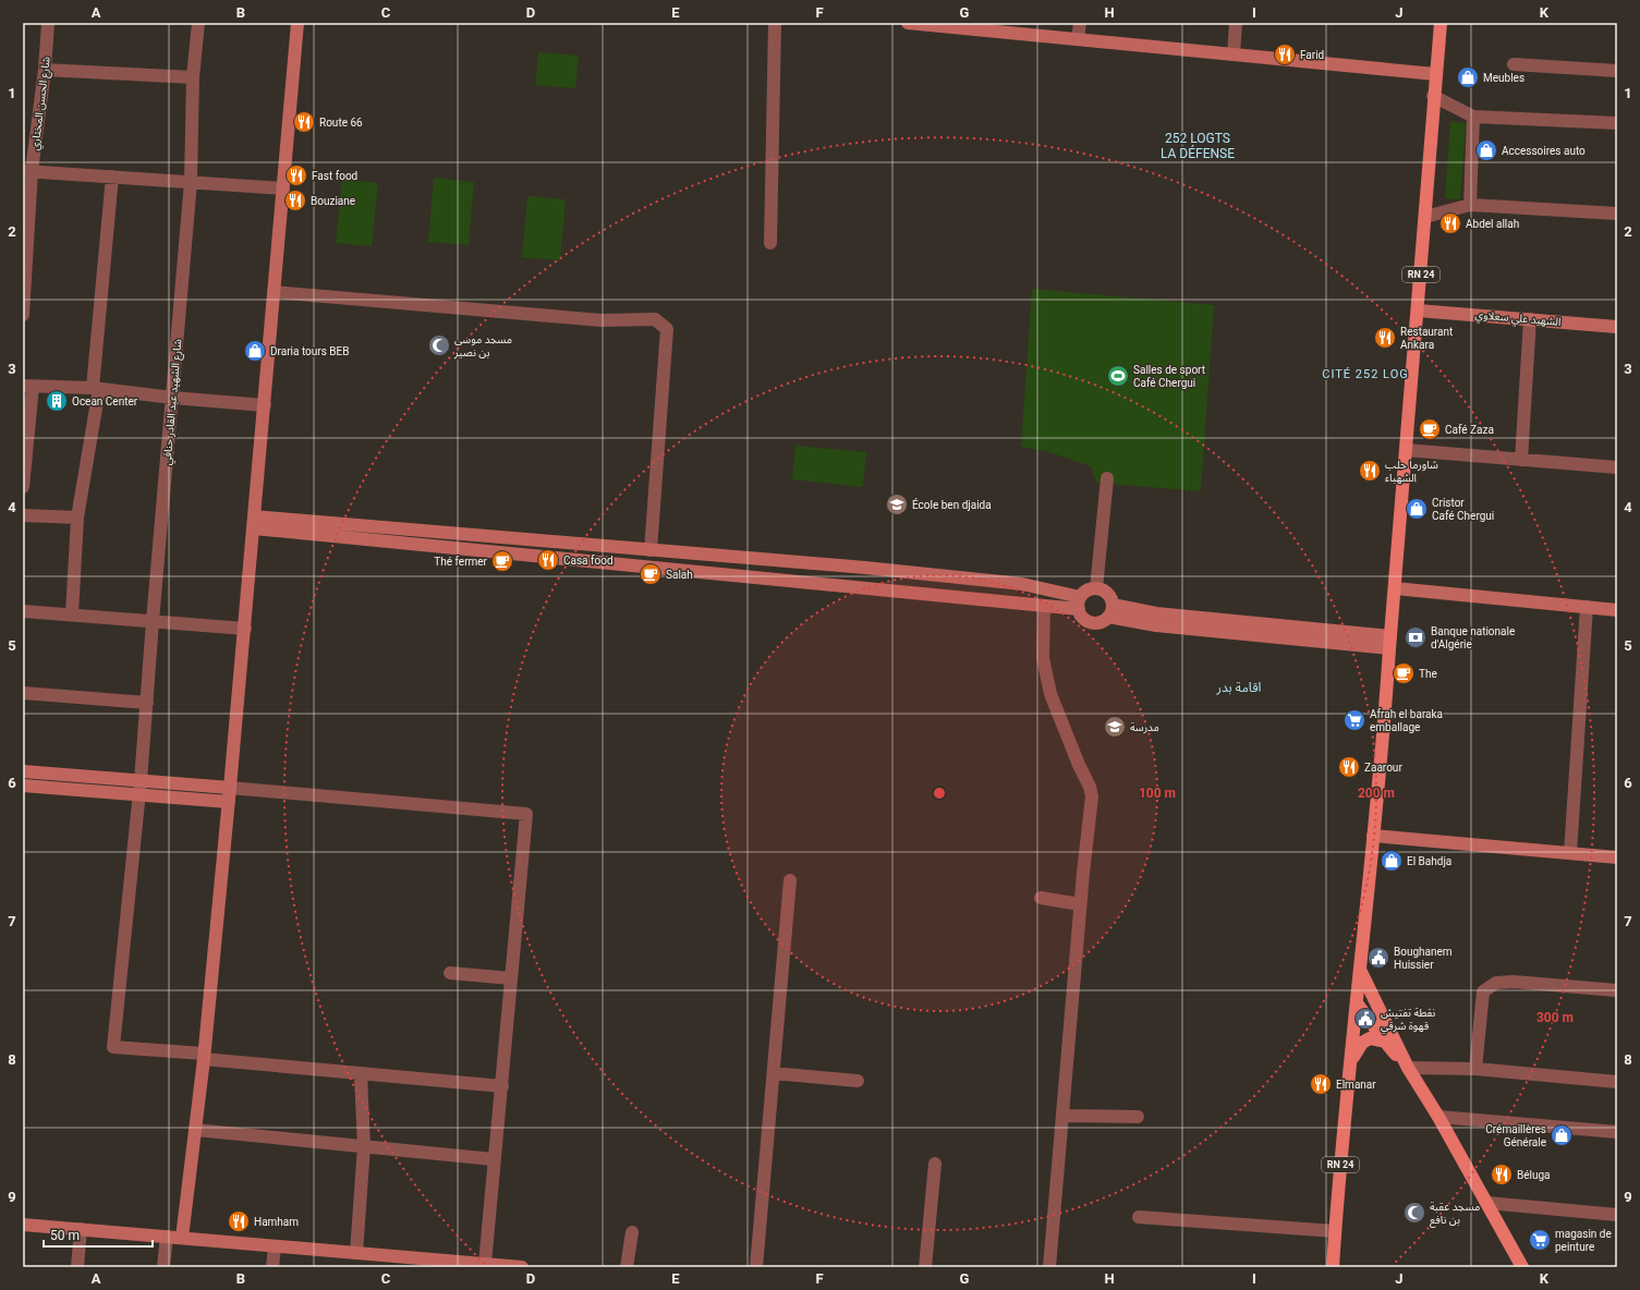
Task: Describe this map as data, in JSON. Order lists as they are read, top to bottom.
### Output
{
  "streets": {
    "main road": ["RN 24", "الشهيد علي سعلاوي"],
    "street": ["شارع الحسن المختاري", "شارع الشهيد عبد القادر حنافي"]
  },
  "crossings": [
    ["RN 24", "الشهيد علي سعلاوي"]
  ],
  "districts": ["252 LOGTS LA DÉFENSE", "CITÉ 252 LOG", "اقامة بدر"],
  "places": {
    "restaurant": [
      "Farid",
      "Route 66",
      "Fast food",
      "Bouziane",
      "Abdel allah",
      "Restaurant Ankara",
      "شاورما حلب الشهباء",
      "Casa food",
      "Zaarour",
      "Elmanar",
      "Béluga",
      "Hamham"
    ],
    "shop": [
      "Meubles",
      "Accessoires auto",
      "Draria tours BEB",
      "Cristor Café Chergui",
      "El Bahdja",
      "Crémaillères Générale"
    ],
    "mosque": ["مسجد موسى بن نصير", "مسجد عقبة بن نافع"],
    "sports": ["Salles de sport Café Chergui"],
    "building": ["Ocean Center"],
    "cafe": [
      "Café Zaza",
      "Thé fermer",
      "Salah",
      "The"
    ],
    "school or university": ["École ben djaida", "مدرسة"],
    "bank": ["Banque nationale d'Algérie"],
    "supermarket": ["Afrah el baraka emballage", "magasin de peinture"],
    "public building": ["Boughanem Huissier", "نقطة تفتيش قهوة شرقي"]
  },
  "scale_bar": "50 m",
  "grid": {
    "columns": [
      "A",
      "B",
      "C",
      "D",
      "E",
      "F",
      "G",
      "H",
      "I",
      "J",
      "K"
    ],
    "rows": [
      "1",
      "2",
      "3",
      "4",
      "5",
      "6",
      "7",
      "8",
      "9"
    ]
  },
  "rings": ["100 m", "200 m", "300 m"]
}
